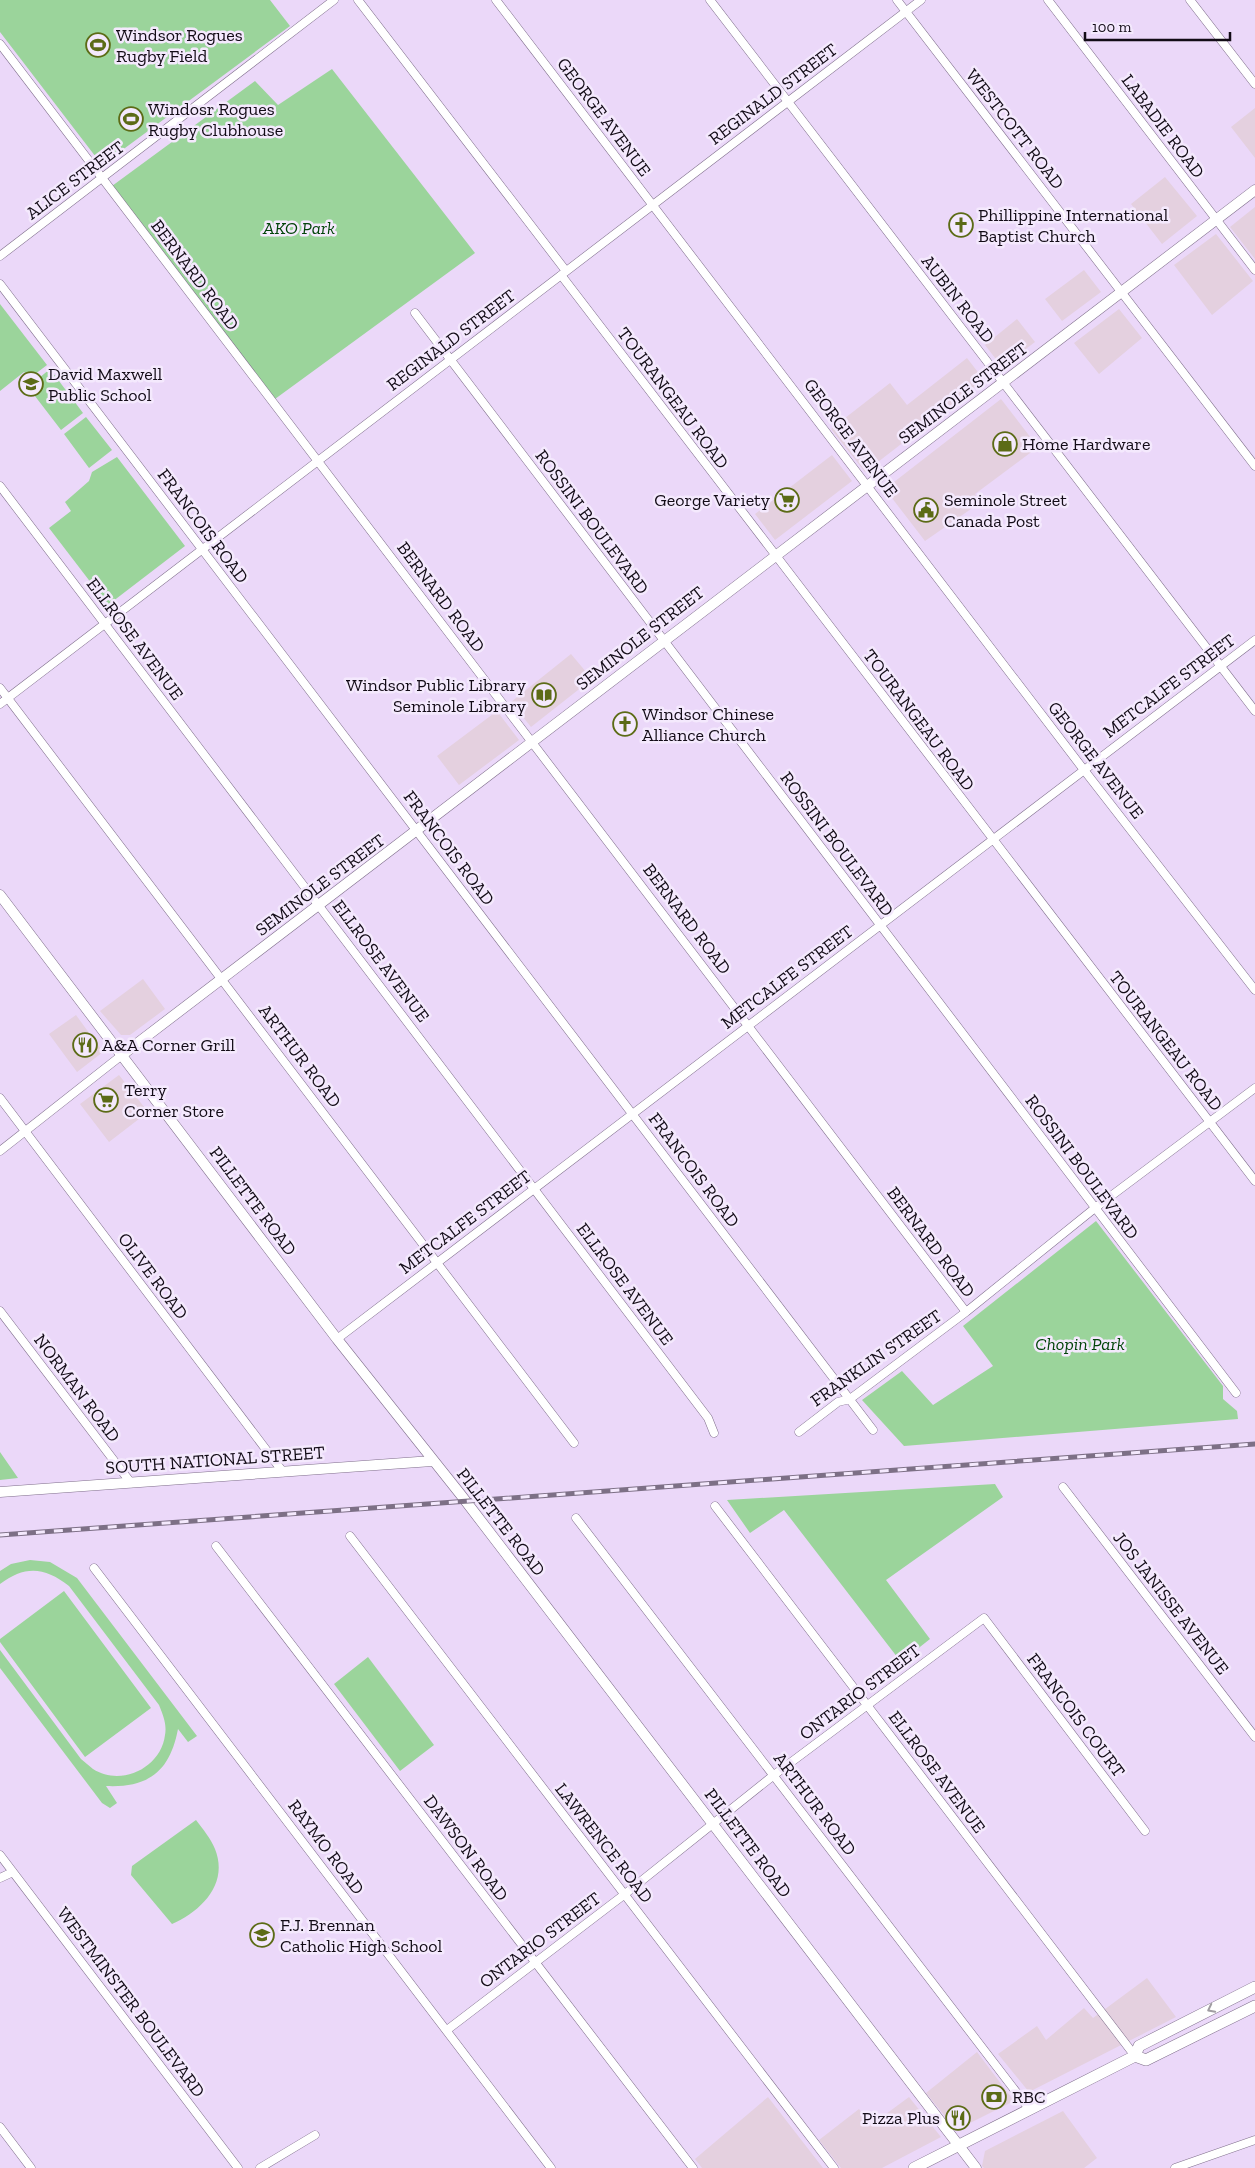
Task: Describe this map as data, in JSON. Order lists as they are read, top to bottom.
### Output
{
  "streets": {
    "street": [
      "REGINALD STREET",
      "GEORGE AVENUE",
      "LABADIE ROAD",
      "WESTCOTT ROAD",
      "ALICE STREET",
      "BERNARD ROAD",
      "AUBIN ROAD",
      "SEMINOLE STREET",
      "TOURANGEAU ROAD",
      "ROSSINI BOULEVARD",
      "FRANCOIS ROAD",
      "ELLROSE AVENUE",
      "METCALFE STREET",
      "ARTHUR ROAD",
      "PILLETTE ROAD",
      "OLIVE ROAD",
      "FRANKLIN STREET",
      "NORMAN ROAD",
      "SOUTH NATIONAL STREET",
      "JOS JANISSE AVENUE",
      "ONTARIO STREET",
      "FRANCOIS COURT",
      "LAWRENCE ROAD",
      "RAYMO ROAD",
      "DAWSON ROAD",
      "WESTMINSTER BOULEVARD"
    ]
  },
  "crossings": [
    ["REGINALD STREET", "GEORGE AVENUE"],
    ["REGINALD STREET", "WESTCOTT ROAD"],
    ["REGINALD STREET", "BERNARD ROAD"],
    ["REGINALD STREET", "AUBIN ROAD"],
    ["REGINALD STREET", "TOURANGEAU ROAD"],
    ["REGINALD STREET", "ROSSINI BOULEVARD"],
    ["REGINALD STREET", "FRANCOIS ROAD"],
    ["REGINALD STREET", "ELLROSE AVENUE"],
    ["REGINALD STREET", "ARTHUR ROAD"],
    ["GEORGE AVENUE", "SEMINOLE STREET"],
    ["GEORGE AVENUE", "METCALFE STREET"],
    ["LABADIE ROAD", "SEMINOLE STREET"],
    ["WESTCOTT ROAD", "SEMINOLE STREET"],
    ["ALICE STREET", "BERNARD ROAD"],
    ["BERNARD ROAD", "SEMINOLE STREET"],
    ["BERNARD ROAD", "METCALFE STREET"],
    ["BERNARD ROAD", "FRANKLIN STREET"],
    ["AUBIN ROAD", "SEMINOLE STREET"],
    ["AUBIN ROAD", "METCALFE STREET"],
    ["SEMINOLE STREET", "TOURANGEAU ROAD"],
    ["SEMINOLE STREET", "ROSSINI BOULEVARD"],
    ["SEMINOLE STREET", "FRANCOIS ROAD"],
    ["SEMINOLE STREET", "ELLROSE AVENUE"],
    ["SEMINOLE STREET", "ARTHUR ROAD"],
    ["SEMINOLE STREET", "PILLETTE ROAD"],
    ["SEMINOLE STREET", "OLIVE ROAD"],
    ["TOURANGEAU ROAD", "METCALFE STREET"],
    ["TOURANGEAU ROAD", "FRANKLIN STREET"],
    ["ROSSINI BOULEVARD", "METCALFE STREET"],
    ["ROSSINI BOULEVARD", "FRANKLIN STREET"],
    ["FRANCOIS ROAD", "METCALFE STREET"],
    ["FRANCOIS ROAD", "FRANKLIN STREET"],
    ["ELLROSE AVENUE", "METCALFE STREET"],
    ["ELLROSE AVENUE", "ONTARIO STREET"],
    ["METCALFE STREET", "ARTHUR ROAD"],
    ["METCALFE STREET", "PILLETTE ROAD"],
    ["ARTHUR ROAD", "ONTARIO STREET"],
    ["PILLETTE ROAD", "SOUTH NATIONAL STREET"],
    ["PILLETTE ROAD", "ONTARIO STREET"],
    ["OLIVE ROAD", "SOUTH NATIONAL STREET"],
    ["NORMAN ROAD", "SOUTH NATIONAL STREET"],
    ["ONTARIO STREET", "FRANCOIS COURT"],
    ["ONTARIO STREET", "LAWRENCE ROAD"],
    ["ONTARIO STREET", "RAYMO ROAD"],
    ["ONTARIO STREET", "DAWSON ROAD"]
  ],
  "parks": ["AKO Park", "Chopin Park"],
  "places": {
    "sports": ["Windsor Rogues Rugby Field", "Windosr Rogues Rugby Clubhouse"],
    "church": ["Phillippine International Baptist Church", "Windsor Chinese Alliance Church"],
    "school or university": ["David Maxwell Public School", "F.J. Brennan Catholic High School"],
    "shop": ["Home Hardware"],
    "supermarket": ["George Variety", "Terry Corner Store"],
    "public building": ["Seminole Street Canada Post"],
    "library": ["Windsor Public Library Seminole Library"],
    "restaurant": ["A&A Corner Grill", "Pizza Plus"],
    "bank": ["RBC"]
  },
  "scale_bar": "100 m"
}
